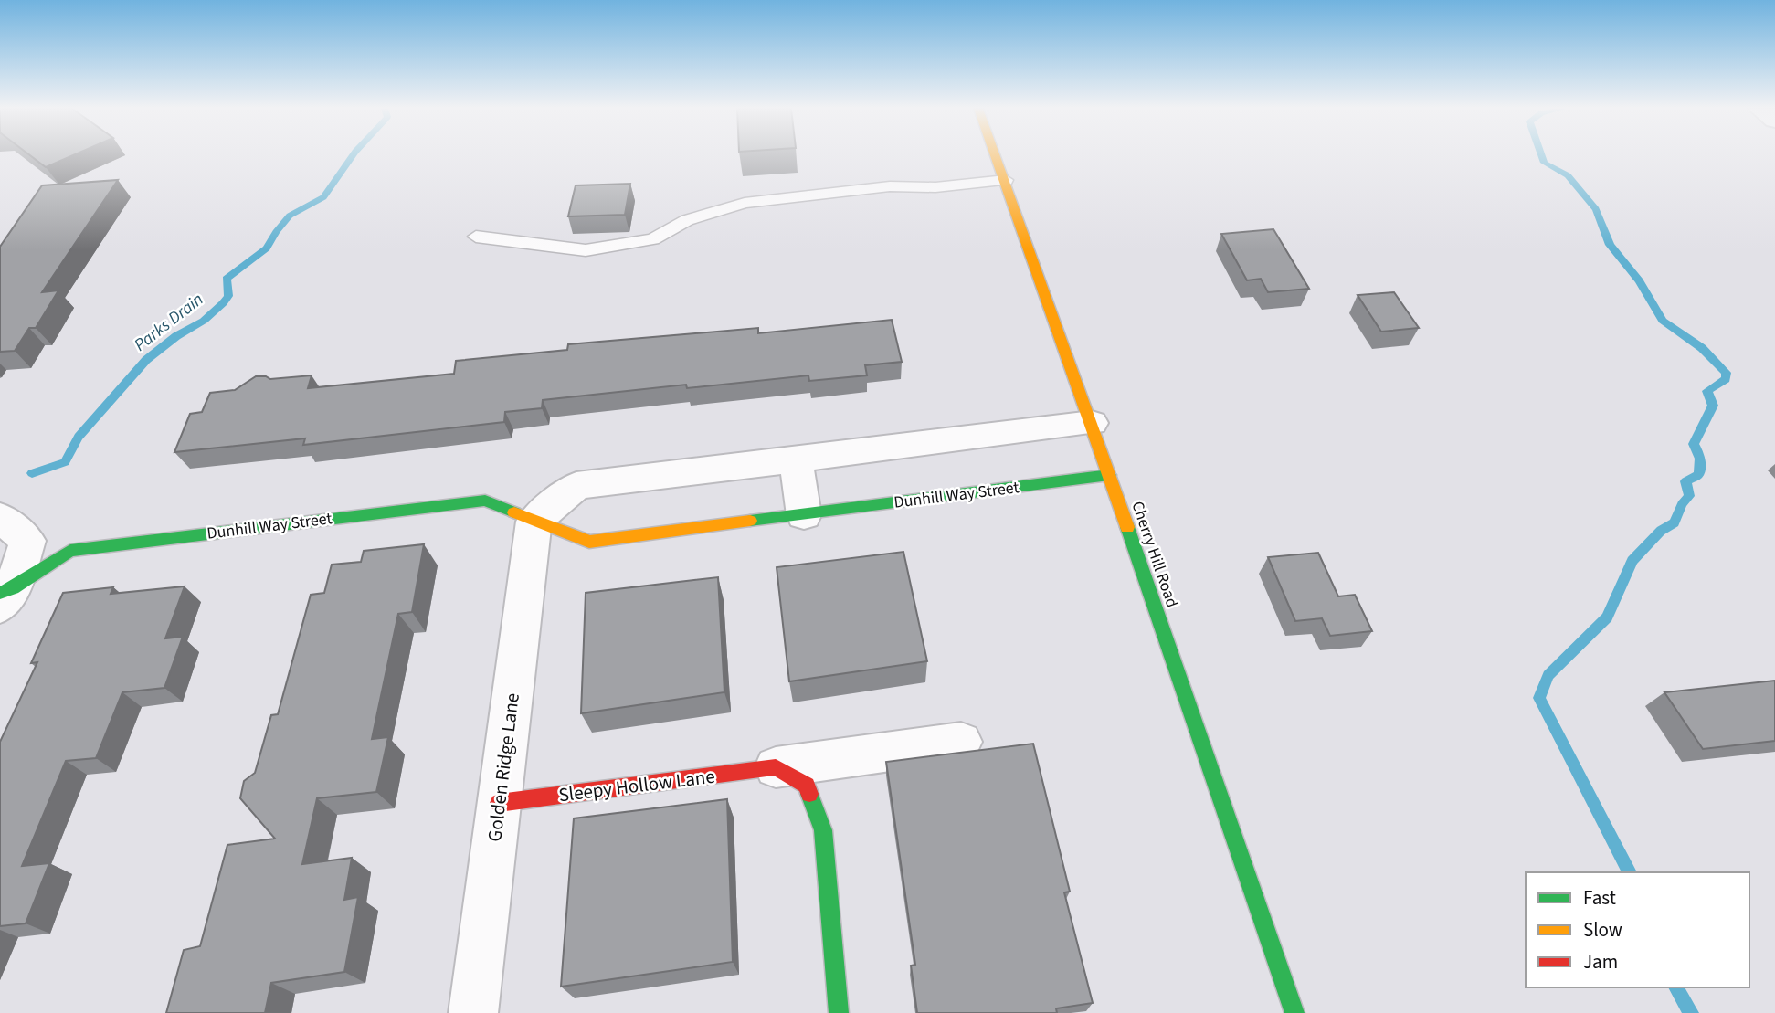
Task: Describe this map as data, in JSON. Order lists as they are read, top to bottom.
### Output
{
  "streets": {
    "street": [
      "Dunhill Way Street",
      "Cherry Hill Road",
      "Golden Ridge Lane",
      "Sleepy Hollow Lane"
    ]
  },
  "crossings": [
    ["Dunhill Way Street", "Cherry Hill Road"],
    ["Dunhill Way Street", "Golden Ridge Lane"],
    ["Golden Ridge Lane", "Sleepy Hollow Lane"]
  ],
  "water": ["Parks Drain"],
  "legend": ["Fast", "Slow", "Jam"]
}
